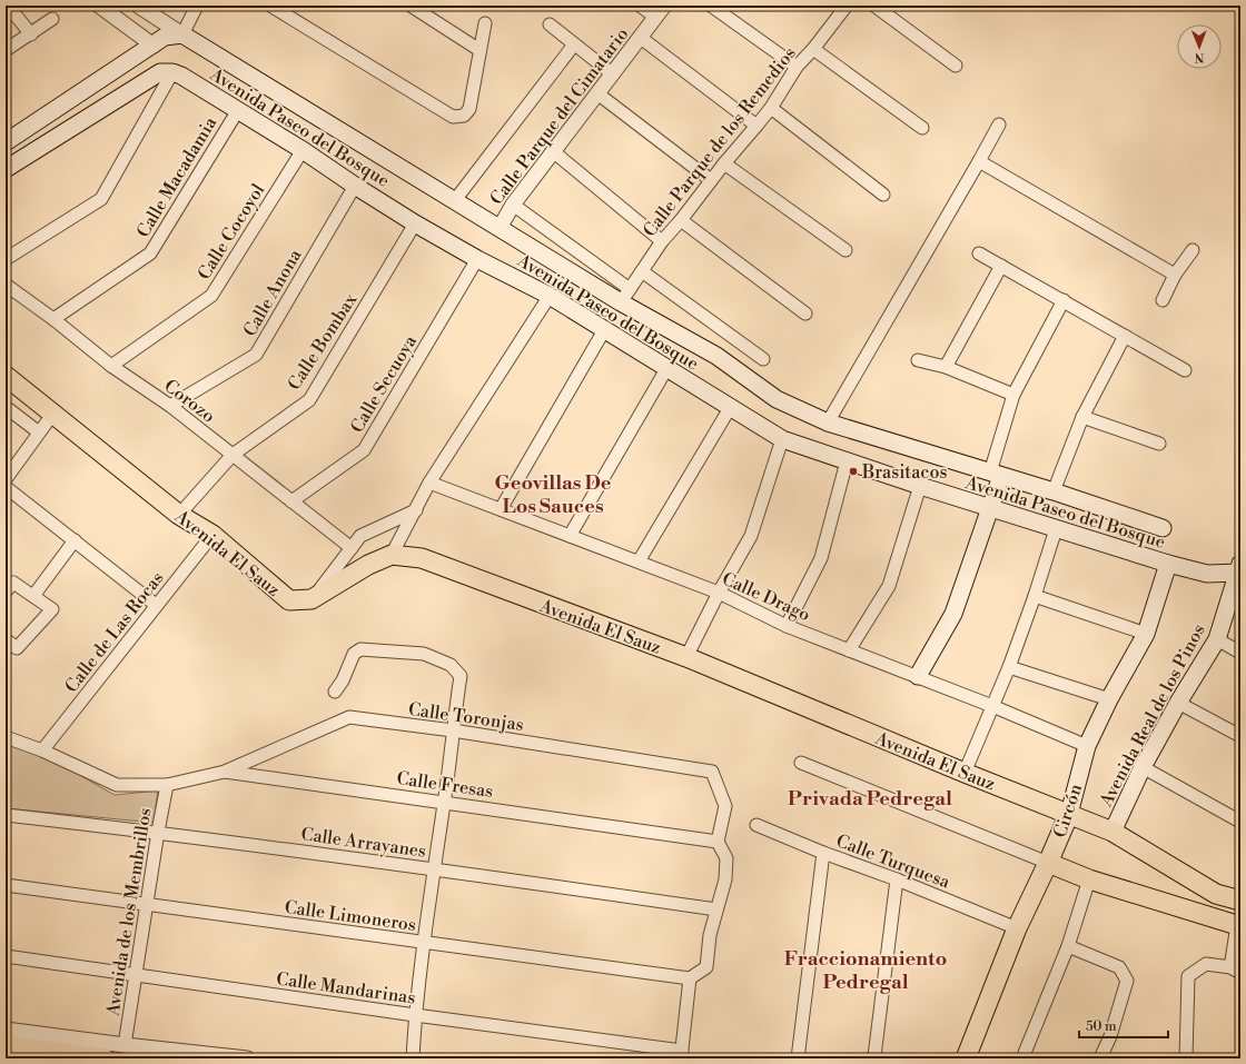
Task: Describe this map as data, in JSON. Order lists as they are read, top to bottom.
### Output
{
  "streets": {
    "main road": [
      "Avenida Paseo del Bosque",
      "Avenida El Sauz",
      "Avenida Real de los Pinos",
      "Circón"
    ],
    "street": [
      "Calle Parque del Cimatario",
      "Calle Parque de los Remedios",
      "Calle Macadamia",
      "Calle Cocoyol",
      "Calle Anona",
      "Calle Bombax",
      "Calle Secuoya",
      "Corozo",
      "Calle Drago",
      "Calle de Las Rocas",
      "Calle Toronjas",
      "Calle Fresas",
      "Calle Arrayanes",
      "Calle Turquesa",
      "Avenida de los Membrillos",
      "Calle Limoneros",
      "Calle Mandarinas"
    ]
  },
  "crossings": [
    ["Calle Parque del Cimatario", "Avenida Paseo del Bosque"],
    ["Avenida Paseo del Bosque", "Calle Parque de los Remedios"],
    ["Avenida Paseo del Bosque", "Calle Macadamia"],
    ["Avenida Paseo del Bosque", "Calle Cocoyol"],
    ["Avenida Paseo del Bosque", "Calle Anona"],
    ["Avenida Paseo del Bosque", "Calle Bombax"],
    ["Avenida Paseo del Bosque", "Calle Secuoya"],
    ["Avenida Paseo del Bosque", "Avenida Real de los Pinos"],
    ["Avenida Paseo del Bosque", "Circón"],
    ["Calle Macadamia", "Corozo"],
    ["Calle Cocoyol", "Corozo"],
    ["Calle Anona", "Corozo"],
    ["Calle Bombax", "Corozo"],
    ["Calle Bombax", "Avenida El Sauz"],
    ["Calle Secuoya", "Corozo"],
    ["Avenida El Sauz", "Calle de Las Rocas"],
    ["Avenida El Sauz", "Avenida Real de los Pinos"],
    ["Avenida El Sauz", "Circón"],
    ["Calle Drago", "Circón"],
    ["Calle de Las Rocas", "Calle Fresas"],
    ["Calle Toronjas", "Calle Fresas"],
    ["Calle Fresas", "Avenida de los Membrillos"],
    ["Circón", "Calle Turquesa"],
    ["Calle Arrayanes", "Avenida de los Membrillos"],
    ["Avenida de los Membrillos", "Calle Limoneros"],
    ["Avenida de los Membrillos", "Calle Mandarinas"]
  ],
  "districts": ["Geovillas De Los Sauces", "Privada Pedregal", "Fraccionamiento Pedregal"],
  "places": ["Brasitacos"],
  "scale_bar": "50 m",
  "north": "bottom"
}
